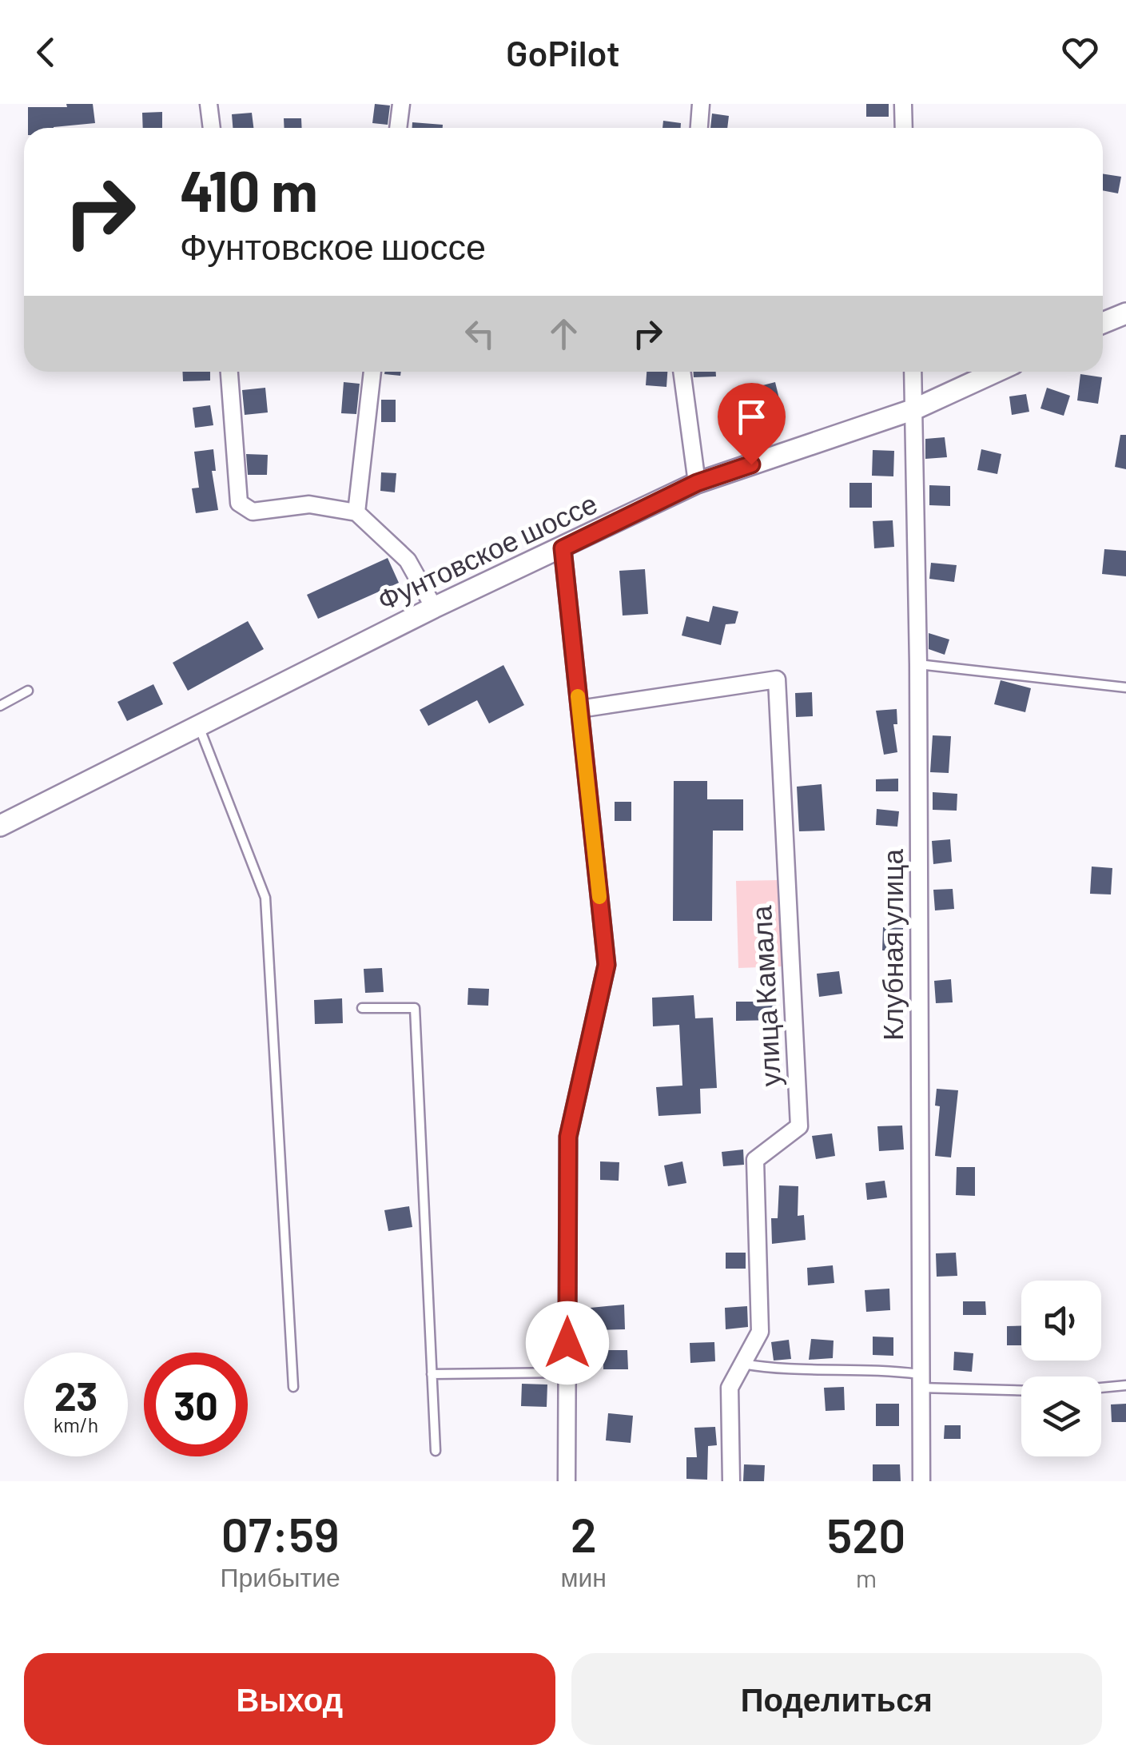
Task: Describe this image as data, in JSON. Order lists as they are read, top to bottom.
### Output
{
  "streets": {
    "street": ["Фунтовское шоссе", "Клубная улица", "улица Камала"]
  },
  "crossings": [
    ["Фунтовское шоссе", "Клубная улица"]
  ],
  "page": {
    "header": "GoPilot",
    "turn": ["410 m", "Фунтовское шоссе"],
    "speed": "23 km/h",
    "limit": "30",
    "eta": [
      "07:59",
      "Прибытие",
      "2",
      "мин",
      "520",
      "m"
    ],
    "buttons": ["Выход", "Поделиться"]
  }
}
